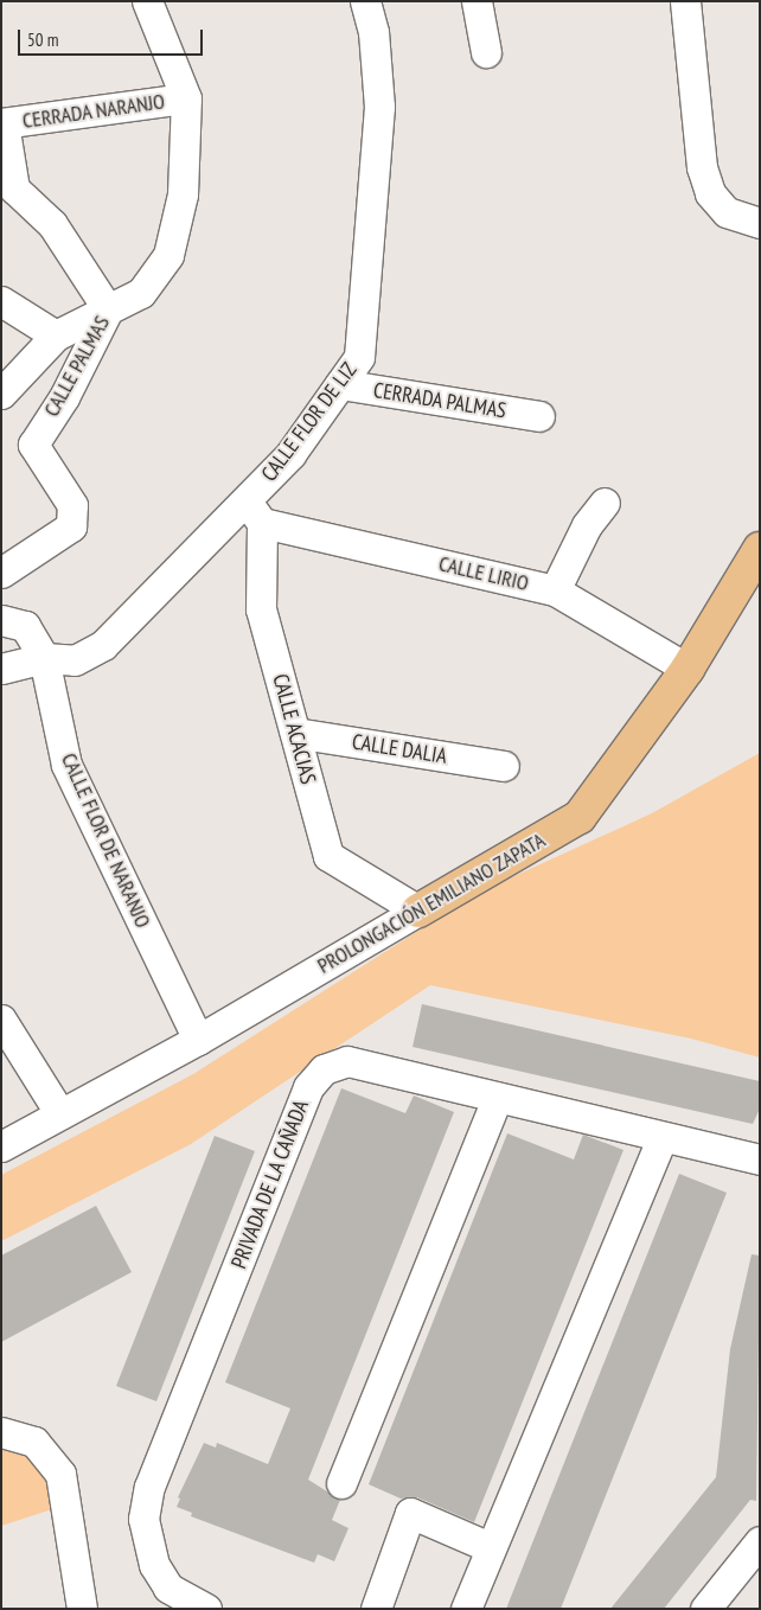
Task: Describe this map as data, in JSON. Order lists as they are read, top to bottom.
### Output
{
  "streets": {
    "main road": ["PROLONGACIÓN EMILIANO ZAPATA"],
    "street": [
      "CERRADA NARANJO",
      "CALLE PALMAS",
      "CERRADA PALMAS",
      "CALLE FLOR DE LIZ",
      "CALLE LIRIO",
      "CALLE ACACIAS",
      "CALLE DALIA",
      "CALLE FLOR DE NARANJO",
      "PRIVADA DE LA CAÑADA"
    ]
  },
  "crossings": [
    ["CERRADA NARANJO", "CALLE PALMAS"],
    ["CERRADA PALMAS", "CALLE FLOR DE LIZ"],
    ["CALLE FLOR DE LIZ", "CALLE LIRIO"],
    ["CALLE FLOR DE LIZ", "CALLE ACACIAS"],
    ["CALLE FLOR DE LIZ", "CALLE FLOR DE NARANJO"],
    ["CALLE LIRIO", "CALLE ACACIAS"],
    ["CALLE LIRIO", "PROLONGACIÓN EMILIANO ZAPATA"],
    ["CALLE ACACIAS", "CALLE DALIA"],
    ["CALLE ACACIAS", "PROLONGACIÓN EMILIANO ZAPATA"],
    ["CALLE FLOR DE NARANJO", "PROLONGACIÓN EMILIANO ZAPATA"]
  ],
  "scale_bar": "50 m"
}
